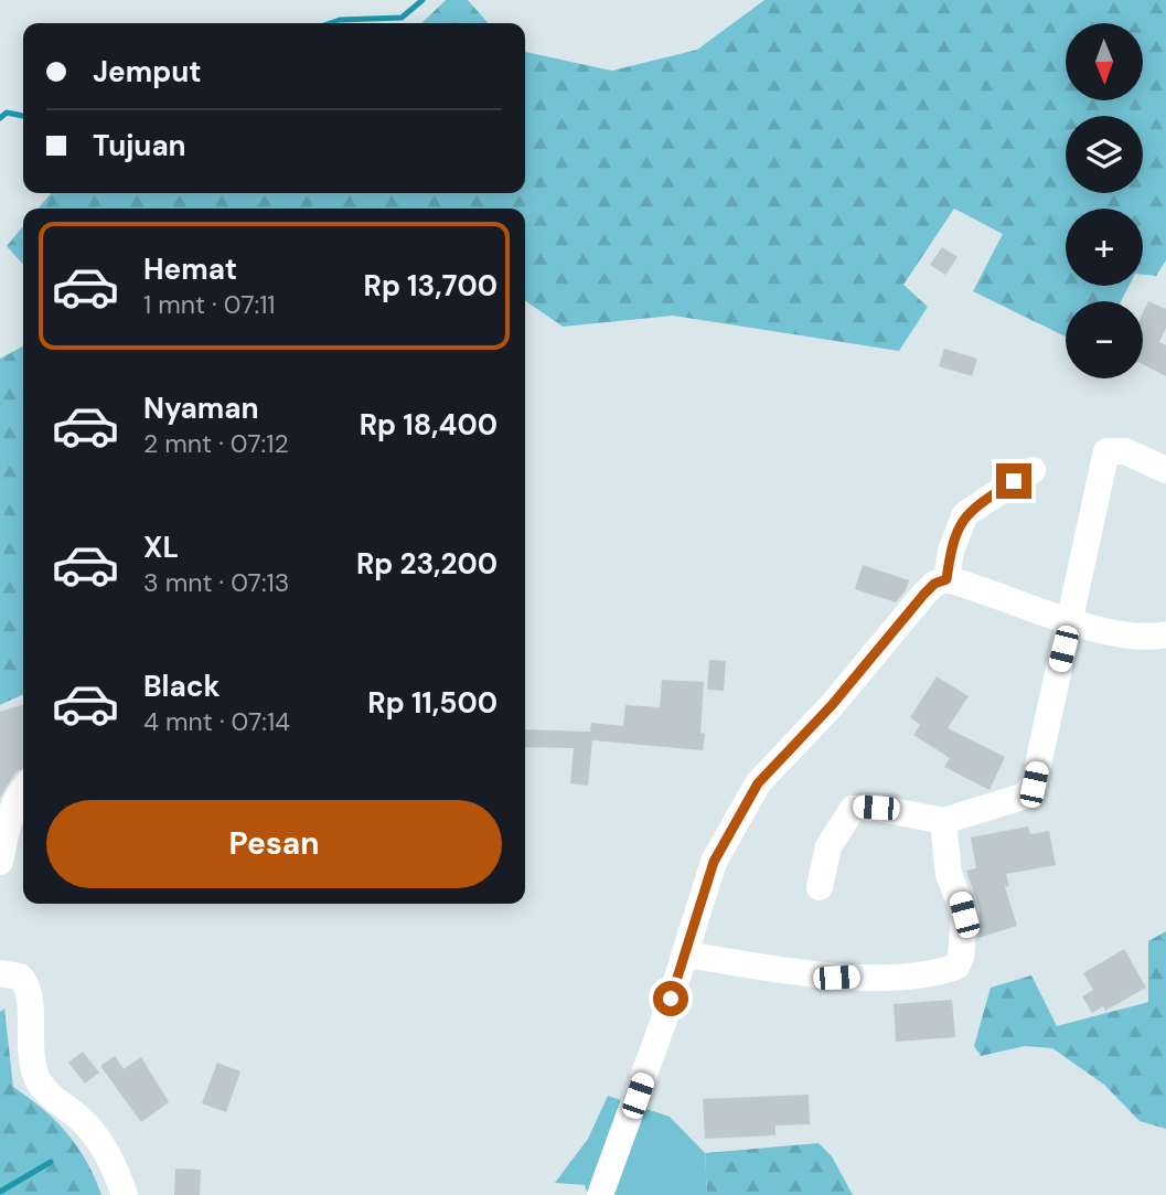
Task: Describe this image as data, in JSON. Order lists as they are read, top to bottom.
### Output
{
  "north": "bottom",
  "page": {
    "map_buttons": ["+", "−"],
    "banner": ["Jemput", "Tujuan"],
    "list": [
      {
        "name": "Hemat",
        "note": "1 mnt · 07:11",
        "value": "Rp 13,700"
      },
      {
        "name": "Nyaman",
        "note": "2 mnt · 07:12",
        "value": "Rp 18,400"
      },
      {
        "name": "XL",
        "note": "3 mnt · 07:13",
        "value": "Rp 23,200"
      },
      {
        "name": "Black",
        "note": "4 mnt · 07:14",
        "value": "Rp 11,500"
      }
    ],
    "buttons": "Pesan"
  }
}
